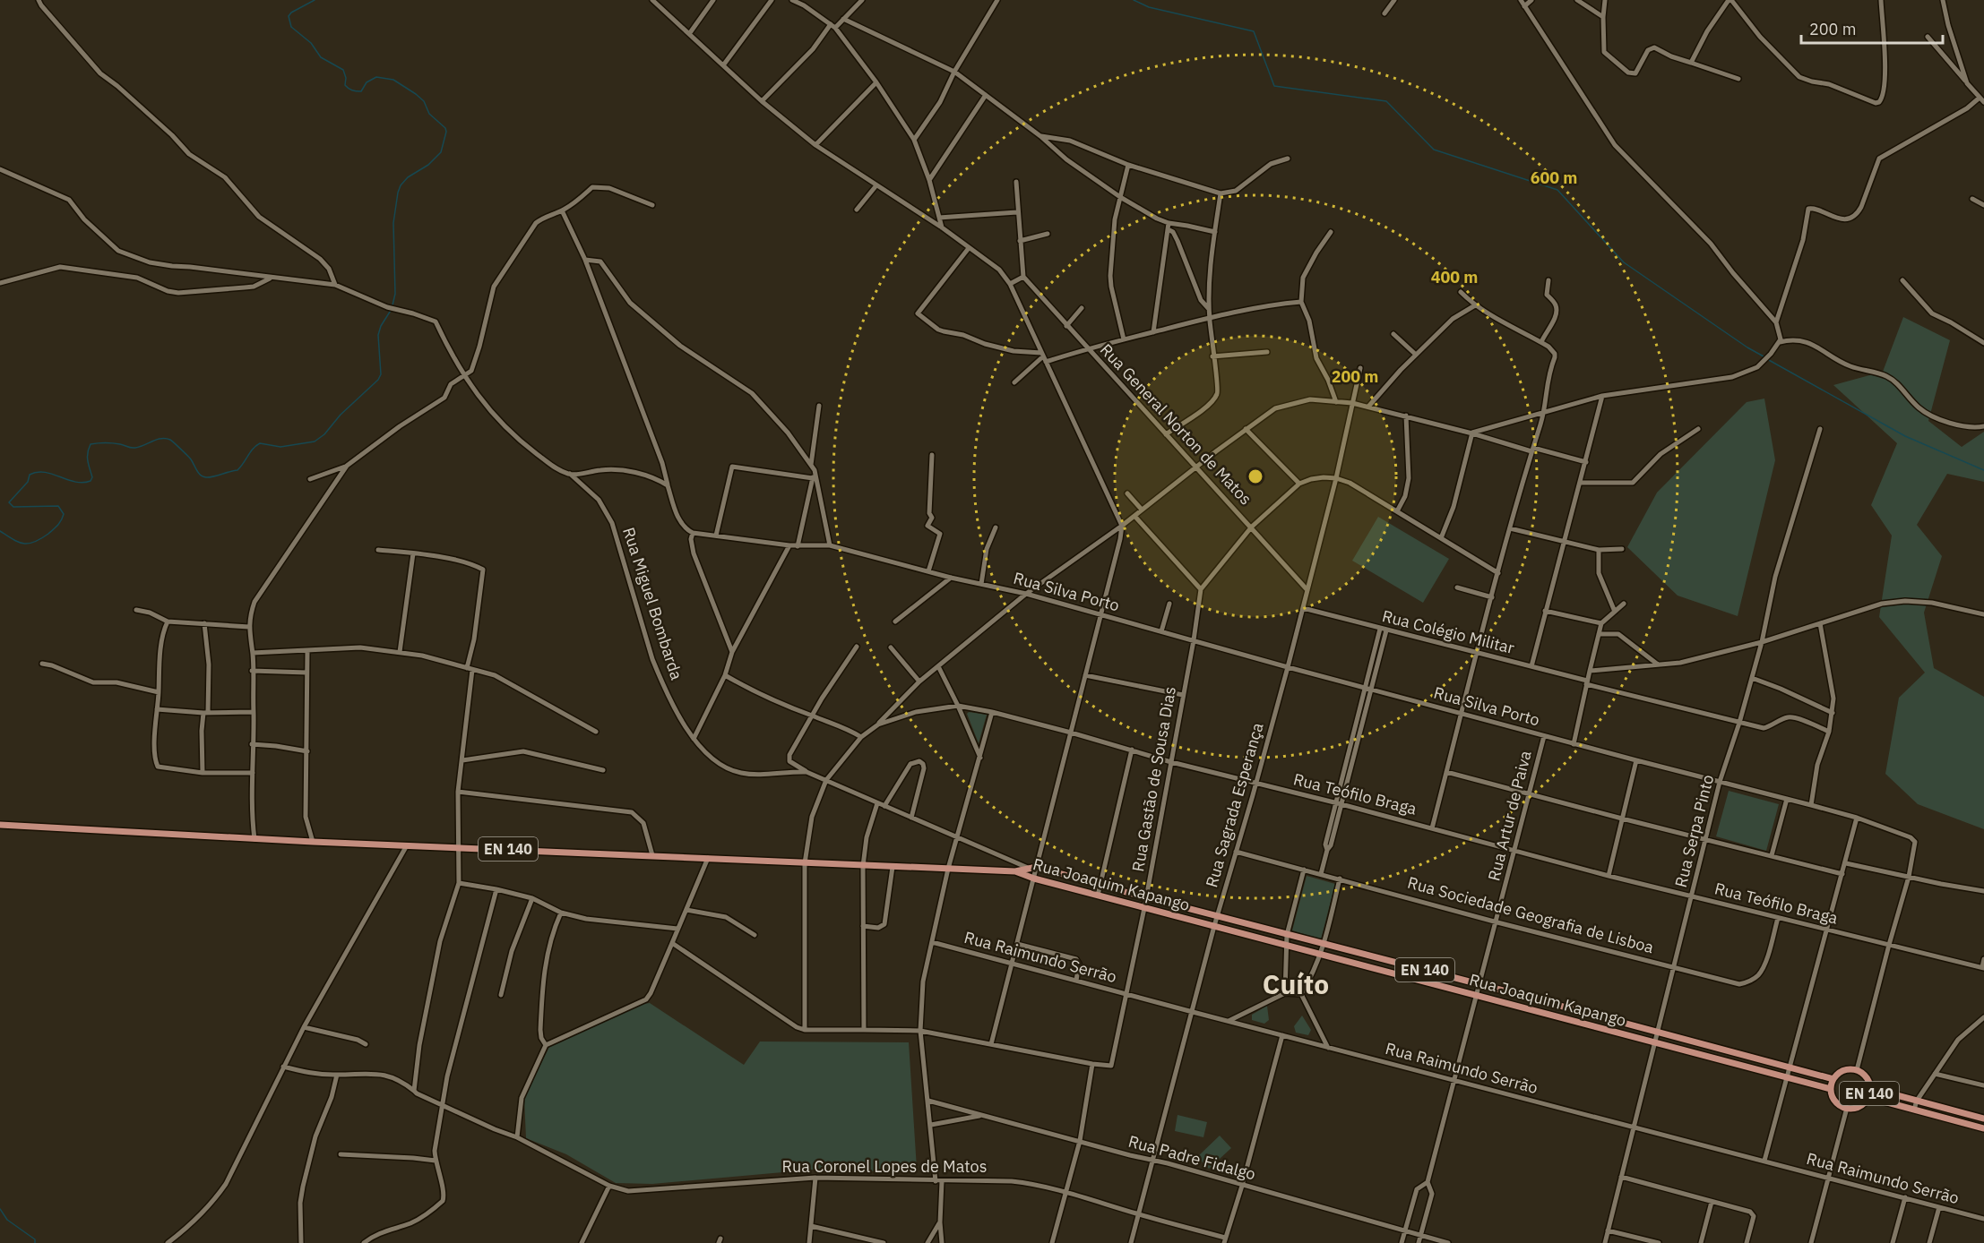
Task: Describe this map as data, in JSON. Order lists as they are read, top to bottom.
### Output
{
  "streets": {
    "main road": ["EN 140", "Rua Joaquim Kapango"],
    "street": [
      "Rua General Norton de Matos",
      "Rua Silva Porto",
      "Rua Miguel Bombarda",
      "Rua Colégio Militar",
      "Rua Gastão de Sousa Dias",
      "Rua Teófilo Braga",
      "Rua Sagrada Esperança",
      "Rua Artur de Paiva",
      "Rua Serpa Pinto",
      "Rua Sociedade Geografia de Lisboa",
      "Rua Raimundo Serrão",
      "Rua Padre Fidalgo",
      "Rua Coronel Lopes de Matos"
    ]
  },
  "crossings": [
    ["Rua General Norton de Matos", "Rua Sagrada Esperança"],
    ["Rua Silva Porto", "Rua Gastão de Sousa Dias"],
    ["Rua Silva Porto", "Rua Sagrada Esperança"],
    ["Rua Silva Porto", "Rua Artur de Paiva"],
    ["Rua Silva Porto", "Rua Serpa Pinto"],
    ["Rua Miguel Bombarda", "Rua Teófilo Braga"],
    ["Rua Miguel Bombarda", "Rua Joaquim Kapango"],
    ["Rua Colégio Militar", "Rua Sagrada Esperança"],
    ["Rua Colégio Militar", "Rua Serpa Pinto"],
    ["Rua Gastão de Sousa Dias", "Rua Teófilo Braga"],
    ["Rua Gastão de Sousa Dias", "Rua Joaquim Kapango"],
    ["Rua Gastão de Sousa Dias", "Rua Raimundo Serrão"],
    ["Rua Teófilo Braga", "Rua Sagrada Esperança"],
    ["Rua Teófilo Braga", "Rua Artur de Paiva"],
    ["Rua Teófilo Braga", "Rua Serpa Pinto"],
    ["Rua Teófilo Braga", "EN 140"],
    ["Rua Teófilo Braga", "Rua Sociedade Geografia de Lisboa"],
    ["Rua Sagrada Esperança", "Rua Joaquim Kapango"],
    ["Rua Sagrada Esperança", "Rua Sociedade Geografia de Lisboa"],
    ["Rua Sagrada Esperança", "Rua Raimundo Serrão"],
    ["Rua Sagrada Esperança", "Rua Padre Fidalgo"],
    ["Rua Sagrada Esperança", "Rua Coronel Lopes de Matos"],
    ["Rua Artur de Paiva", "Rua Joaquim Kapango"],
    ["Rua Artur de Paiva", "Rua Sociedade Geografia de Lisboa"],
    ["Rua Artur de Paiva", "Rua Raimundo Serrão"],
    ["Rua Serpa Pinto", "Rua Joaquim Kapango"],
    ["Rua Serpa Pinto", "Rua Sociedade Geografia de Lisboa"],
    ["Rua Serpa Pinto", "Rua Raimundo Serrão"],
    ["EN 140", "Rua Joaquim Kapango"]
  ],
  "districts": ["Cuíto"],
  "scale_bar": "200 m",
  "rings": ["600 m", "400 m", "200 m"]
}
